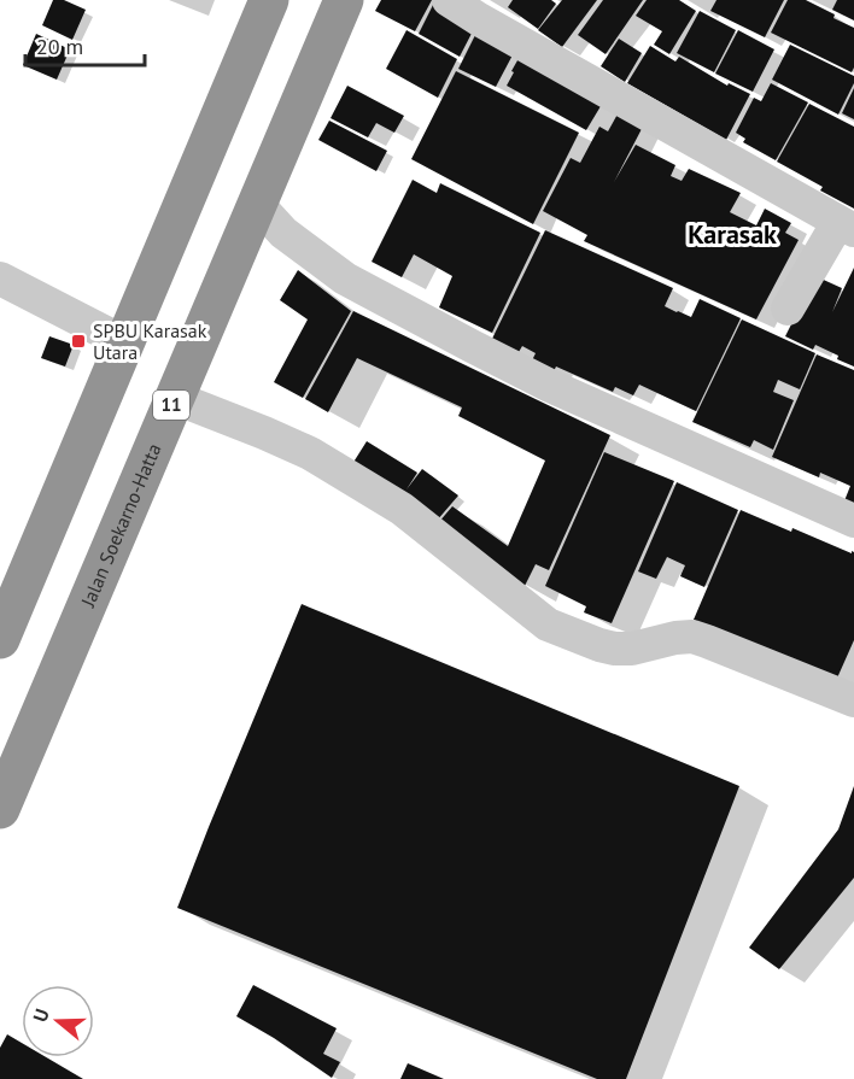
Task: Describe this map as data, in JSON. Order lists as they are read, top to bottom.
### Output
{
  "streets": {
    "highway": ["11", "Jalan Soekarno-Hatta"]
  },
  "districts": ["Karasak"],
  "places": {
    "transit": ["SPBU Karasak Utara"]
  },
  "scale_bar": "20 m",
  "north": "left"
}
